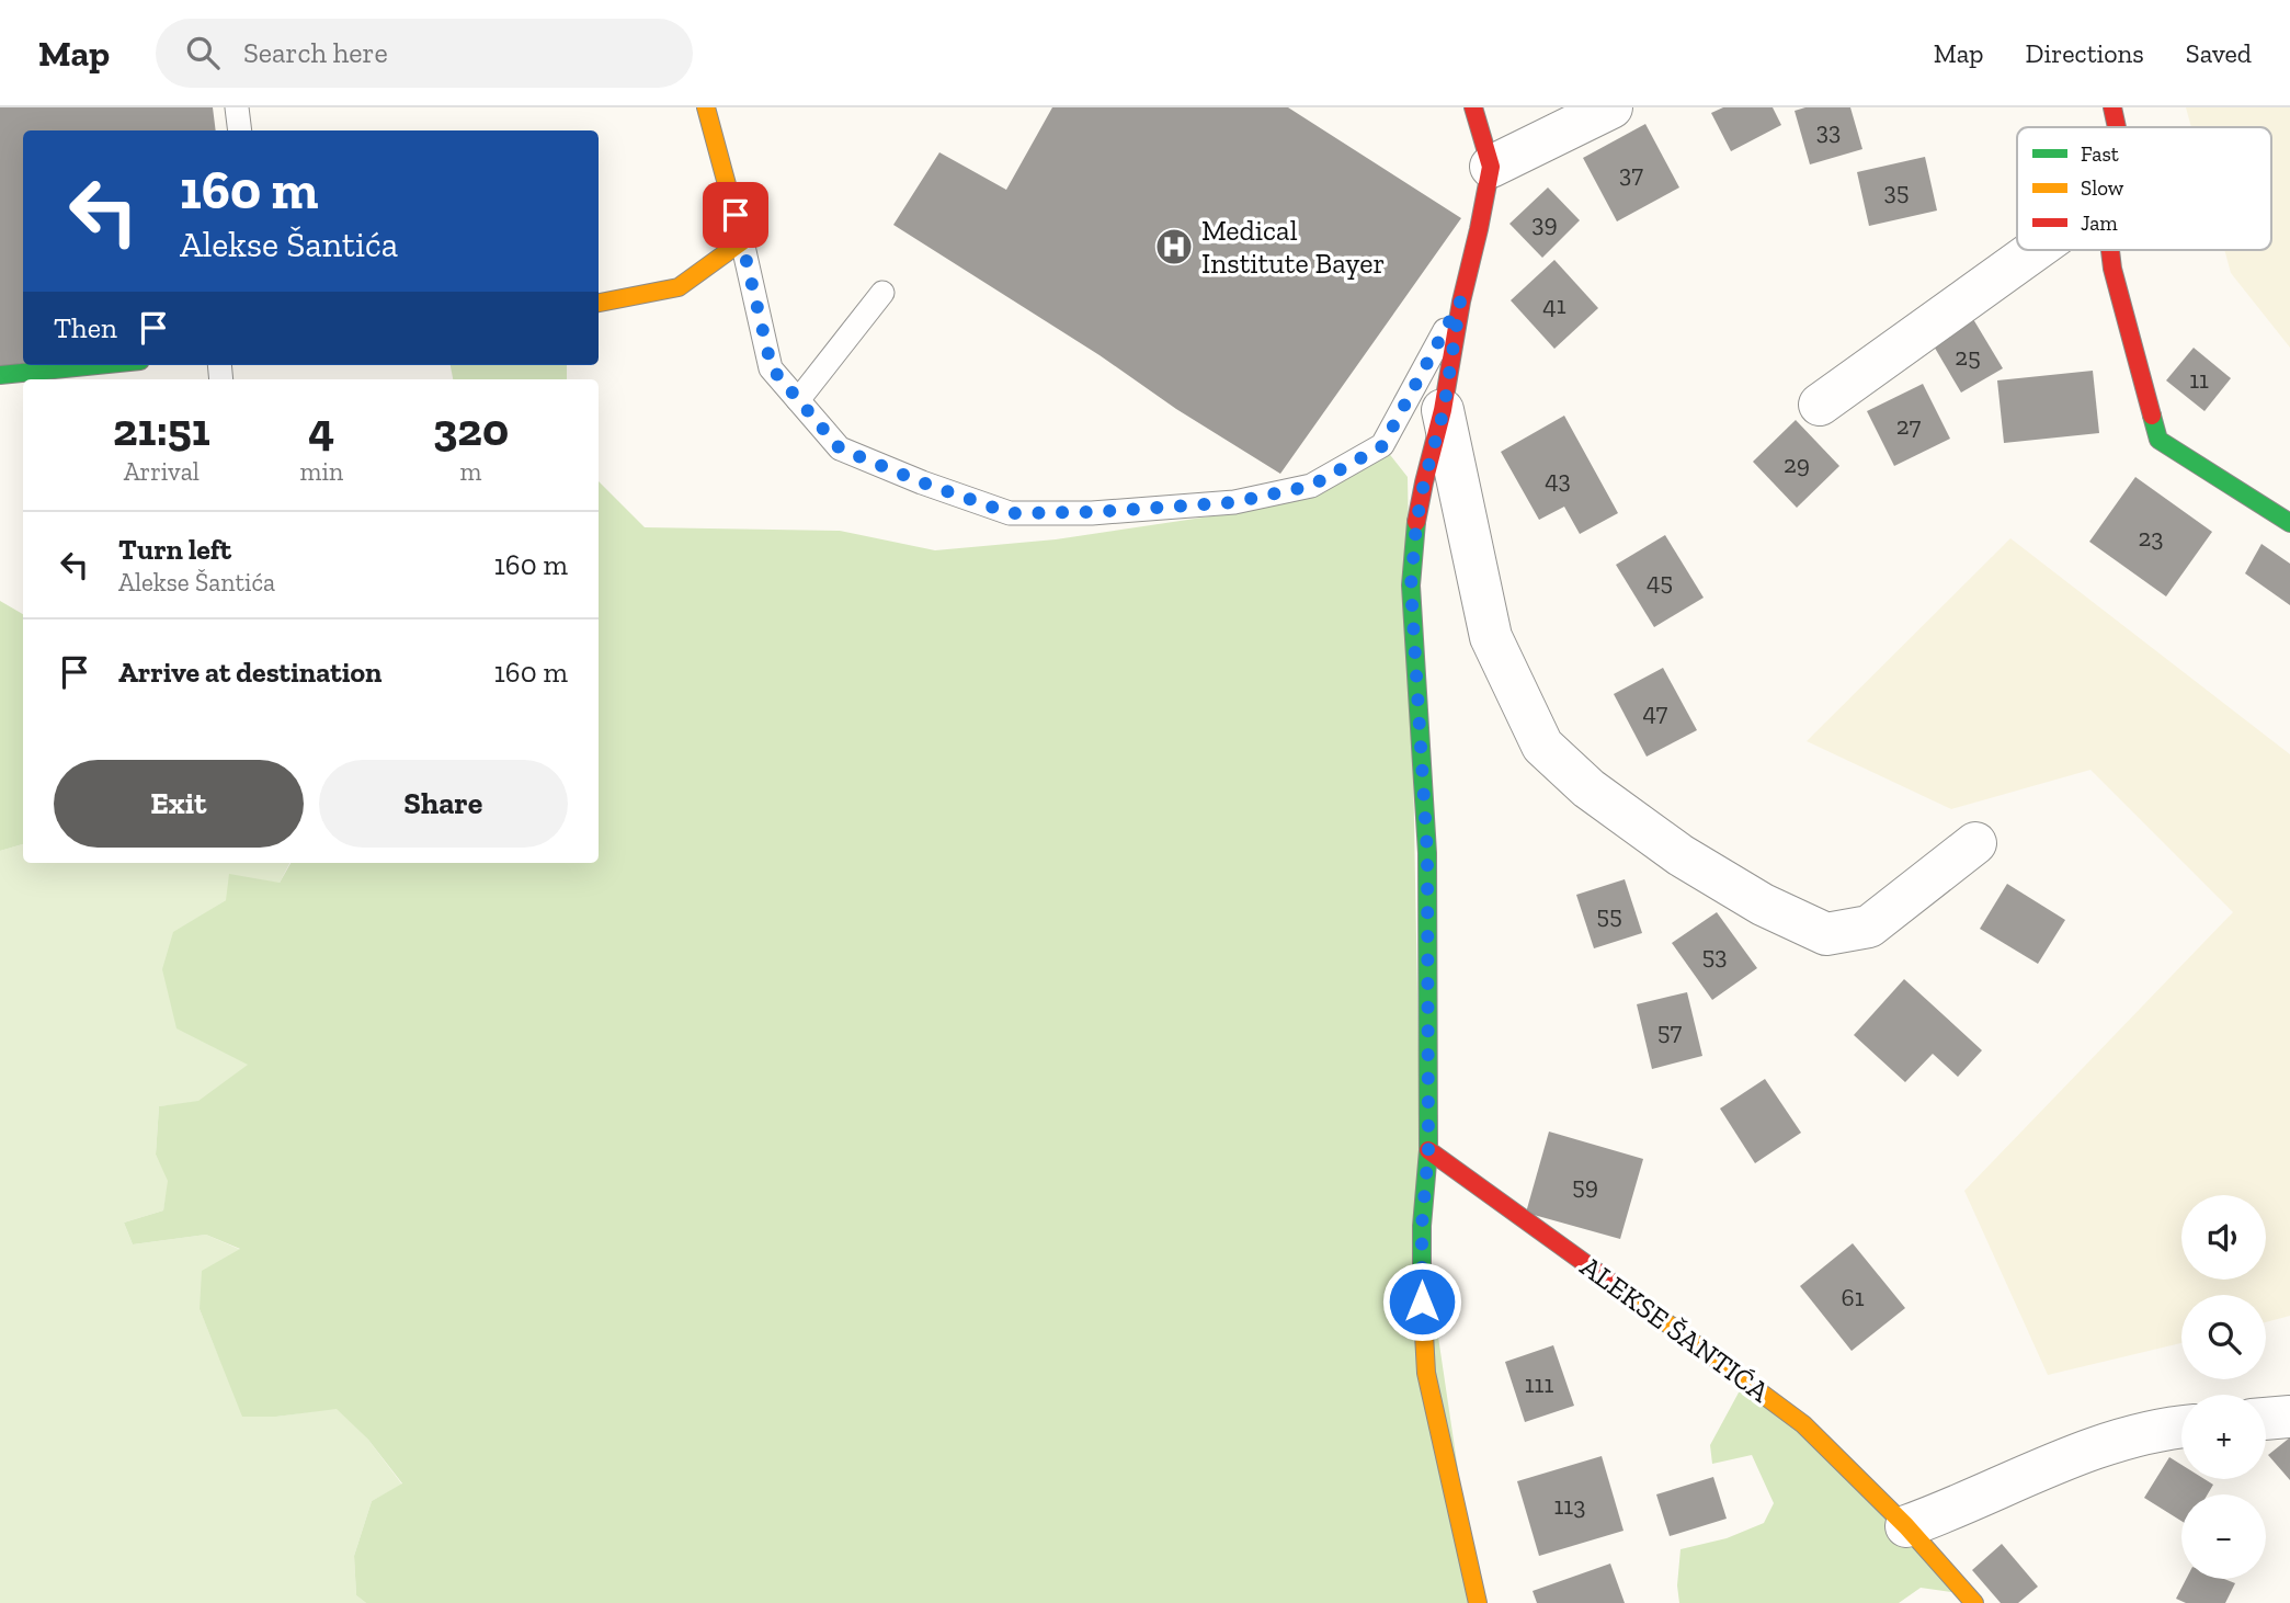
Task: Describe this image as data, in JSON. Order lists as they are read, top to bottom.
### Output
{
  "streets": {
    "street": ["ALEKSE ŠANTIĆA"]
  },
  "places": {
    "hospital": ["Medical Institute Bayer"]
  },
  "house_numbers": [
    "33",
    "37",
    "35",
    "39",
    "41",
    "25",
    "11",
    "27",
    "29",
    "43",
    "23",
    "45",
    "47",
    "55",
    "53",
    "57",
    "59",
    "61",
    "111",
    "113"
  ],
  "legend": ["Fast", "Slow", "Jam"],
  "page": {
    "header": "Map",
    "search": "Search here",
    "nav": ["Map", "Directions", "Saved"],
    "turn": ["160 m", "Alekse Šantića"],
    "then": "Then",
    "eta": [
      "21:51",
      "Arrival",
      "4",
      "min",
      "320",
      "m"
    ],
    "list": [
      {
        "name": "Turn left",
        "note": "Alekse Šantića",
        "value": "160 m"
      },
      {
        "name": "Arrive at destination",
        "value": "160 m"
      }
    ],
    "buttons": ["Exit", "Share"],
    "map_buttons": ["+", "−"]
  }
}
